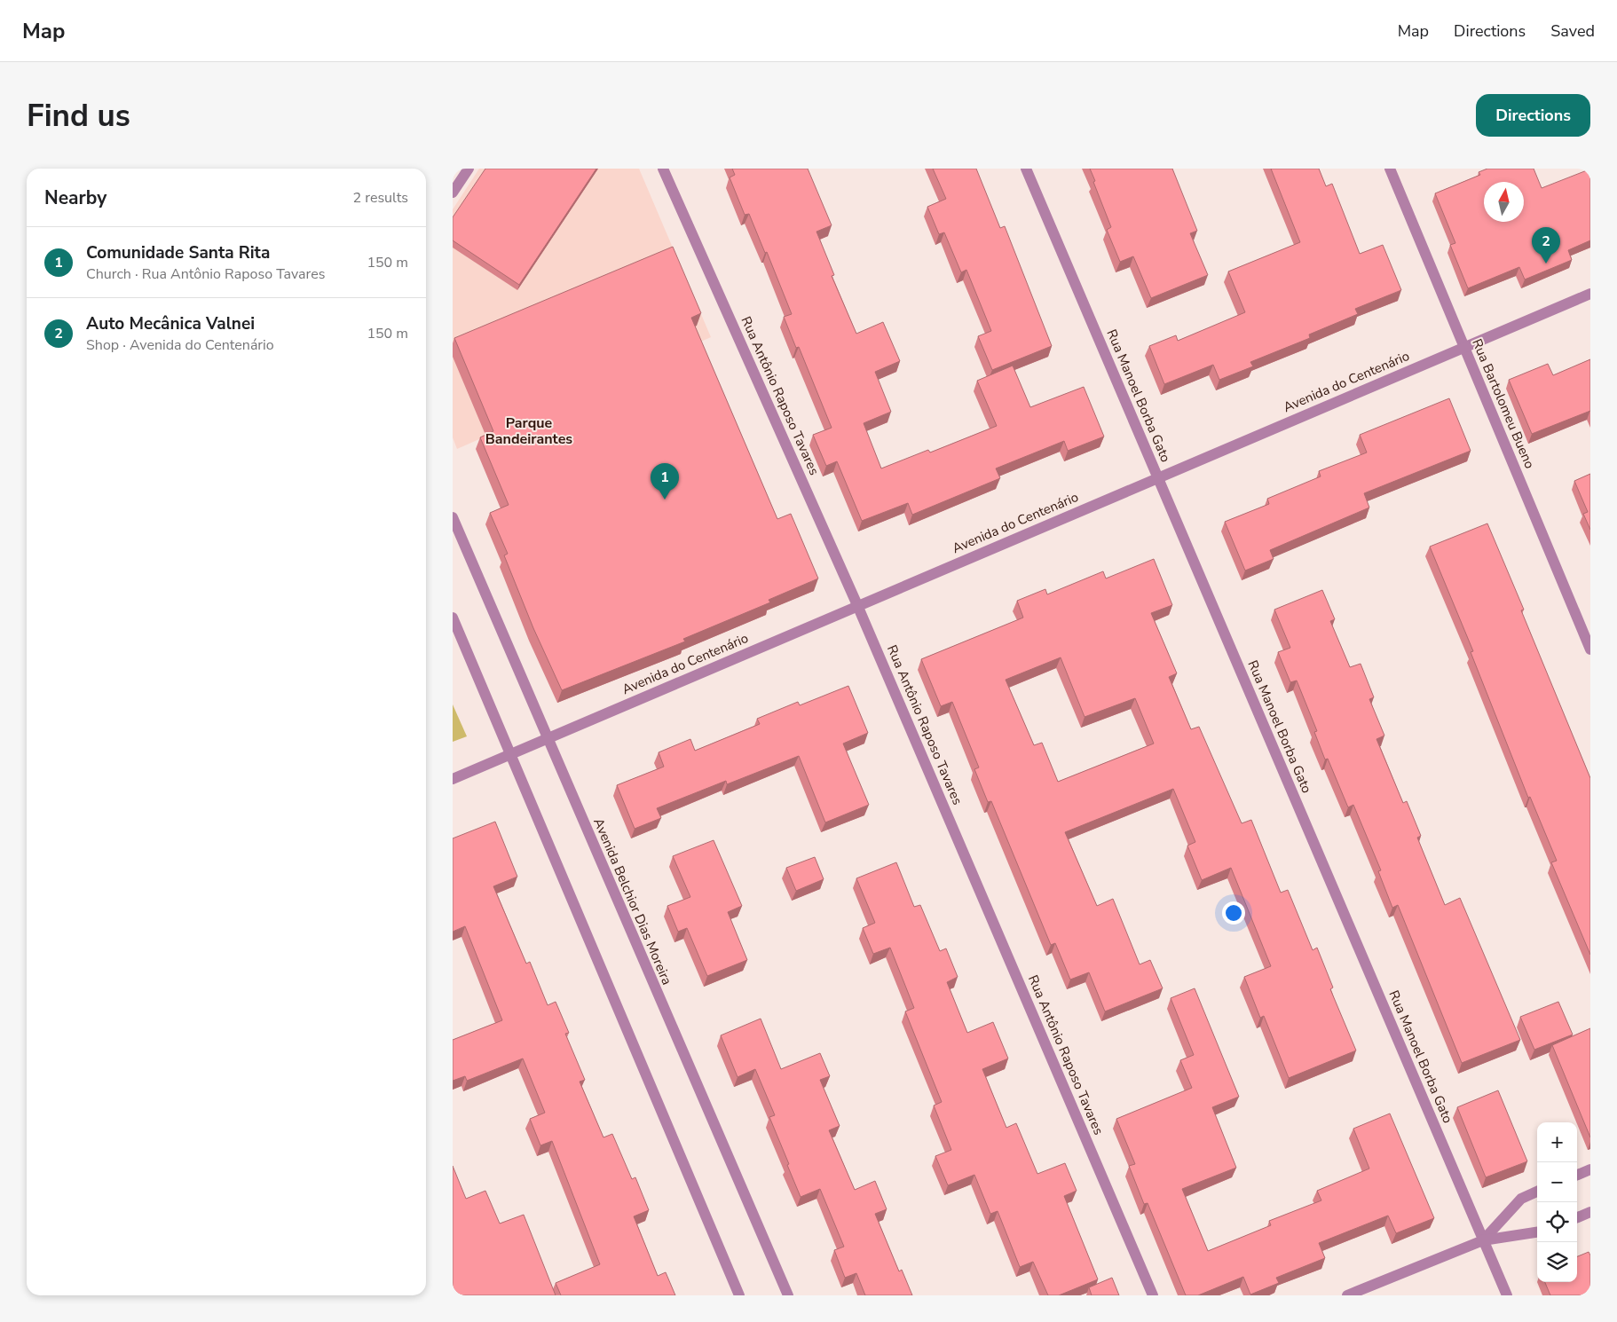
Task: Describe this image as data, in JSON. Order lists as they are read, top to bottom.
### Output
{
  "streets": {
    "street": [
      "Avenida do Centenário",
      "Rua Antônio Raposo Tavares",
      "Rua Manoel Borba Gato",
      "Rua Bartolomeu Bueno",
      "Avenida Belchior Dias Moreira"
    ]
  },
  "crossings": [
    ["Avenida do Centenário", "Rua Antônio Raposo Tavares"],
    ["Avenida do Centenário", "Rua Manoel Borba Gato"],
    ["Avenida do Centenário", "Rua Bartolomeu Bueno"],
    ["Avenida do Centenário", "Avenida Belchior Dias Moreira"]
  ],
  "districts": ["Parque Bandeirantes"],
  "north": "top",
  "page": {
    "header": "Map",
    "nav": ["Map", "Directions", "Saved"],
    "buttons": "Directions",
    "title": "Find us",
    "heading": ["Nearby", "2 results"],
    "list": [
      {
        "mark": "1",
        "name": "Comunidade Santa Rita",
        "note": "Church · Rua Antônio Raposo Tavares",
        "value": "150 m"
      },
      {
        "mark": "2",
        "name": "Auto Mecânica Valnei",
        "note": "Shop · Avenida do Centenário",
        "value": "150 m"
      }
    ],
    "pins": ["2", "1"],
    "map_buttons": ["+", "−"]
  }
}
